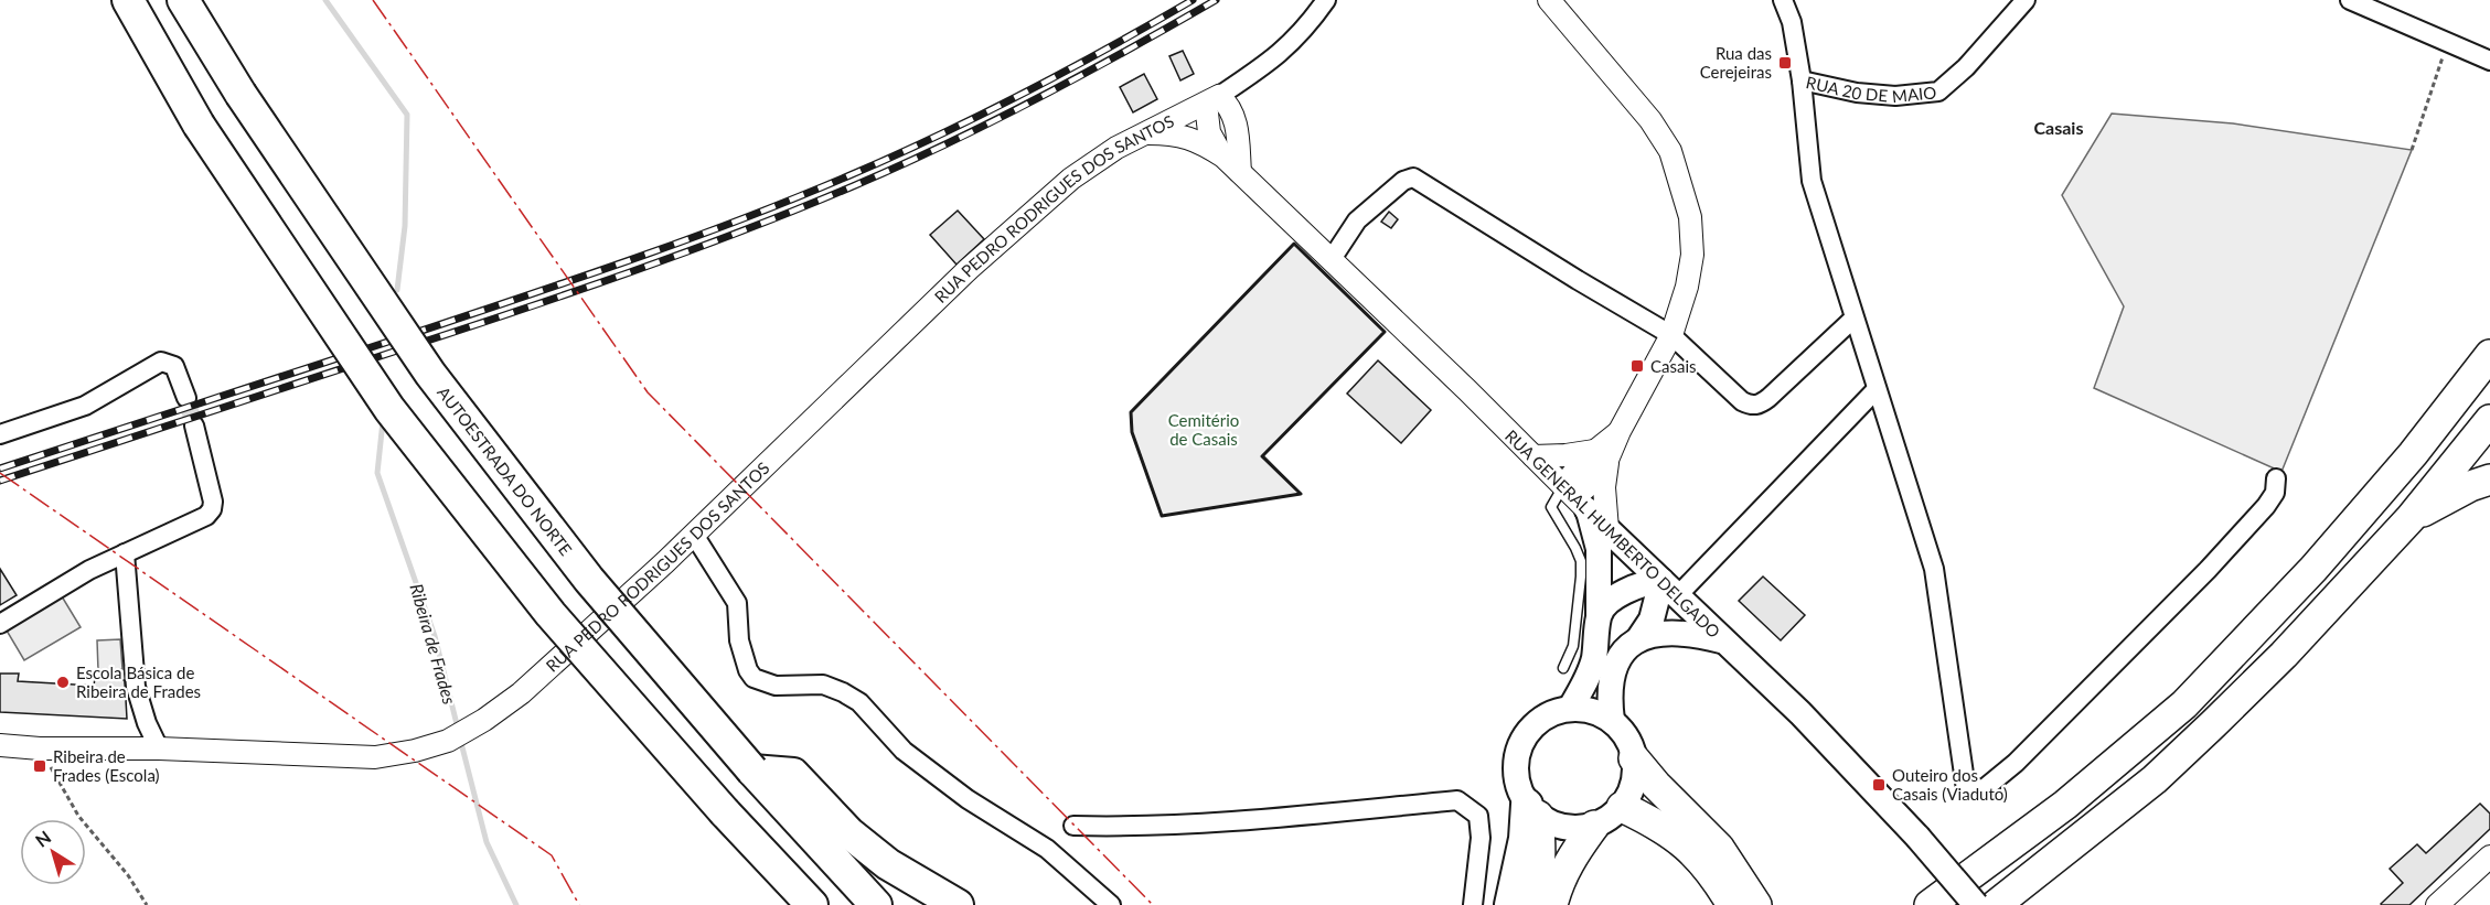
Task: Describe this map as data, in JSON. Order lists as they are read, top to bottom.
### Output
{
  "streets": {
    "highway": ["AUTOESTRADA DO NORTE"],
    "main road": ["RUA GENERAL HUMBERTO DELGADO"],
    "street": ["RUA 20 DE MAIO", "RUA PEDRO RODRIGUES DOS SANTOS"]
  },
  "crossings": [
    ["RUA PEDRO RODRIGUES DOS SANTOS", "RUA GENERAL HUMBERTO DELGADO"]
  ],
  "districts": ["Casais"],
  "water": ["Ribeira de Frades"],
  "parks": ["Cemitério de Casais"],
  "places": {
    "transit": [
      "Rua das Cerejeiras",
      "Casais",
      "Ribeira de Frades (Escola)",
      "Outeiro dos Casais (Viaduto)"
    ],
    "other": ["Escola Básica de Ribeira de Frades"]
  },
  "north": "top left"
}
